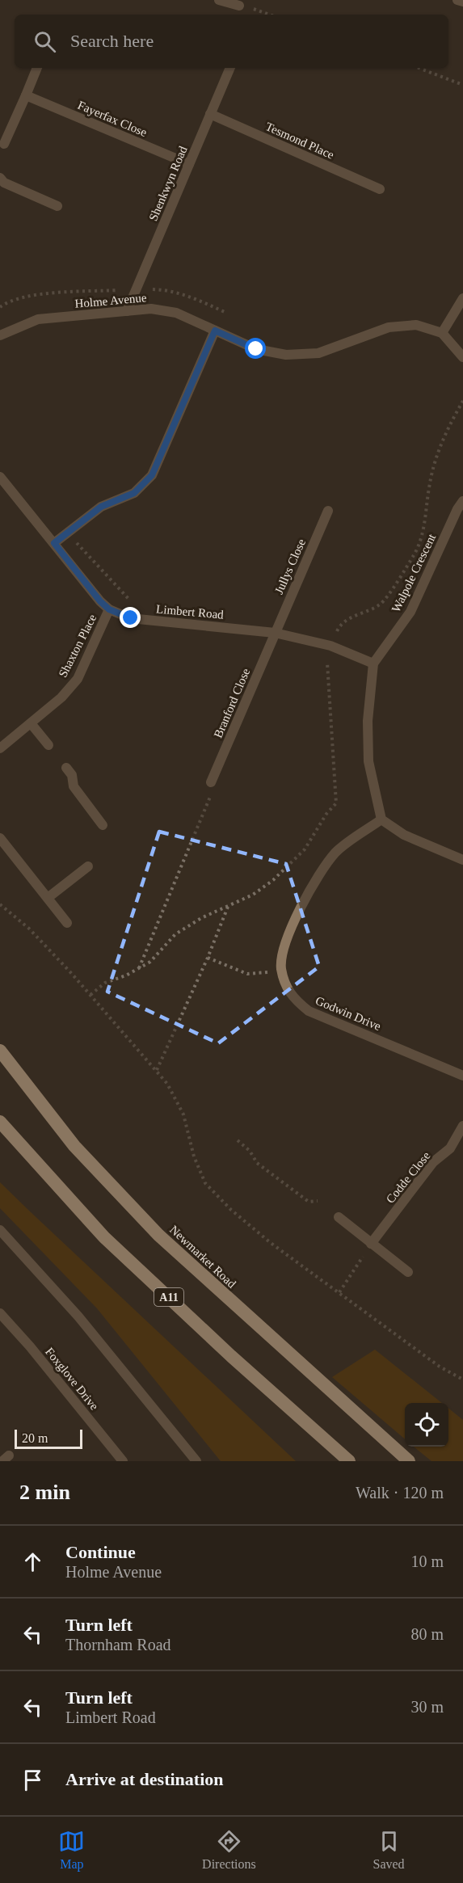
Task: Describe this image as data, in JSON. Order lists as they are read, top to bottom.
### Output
{
  "streets": {
    "highway": ["Newmarket Road", "A11"],
    "street": [
      "Fayerfax Close",
      "Tesmond Place",
      "Shenkwyn Road",
      "Holme Avenue",
      "Jullys Close",
      "Walpole Crescent",
      "Limbert Road",
      "Shaxton Place",
      "Branford Close",
      "Godwin Drive",
      "Codde Close",
      "Foxglove Drive"
    ]
  },
  "crossings": [
    ["Fayerfax Close", "Shenkwyn Road"],
    ["Tesmond Place", "Shenkwyn Road"],
    ["Shenkwyn Road", "Holme Avenue"],
    ["Jullys Close", "Limbert Road"],
    ["Jullys Close", "Branford Close"],
    ["Walpole Crescent", "Limbert Road"],
    ["Limbert Road", "Shaxton Place"],
    ["Limbert Road", "Branford Close"]
  ],
  "scale_bar": "20 m",
  "page": {
    "search": "Search here",
    "scale": "20 m",
    "heading": ["2 min", "Walk · 120 m"],
    "list": [
      ["Continue", "Holme Avenue", "10 m"],
      ["Turn left", "Thornham Road", "80 m"],
      ["Turn left", "Limbert Road", "30 m"],
      "Arrive at destination"
    ],
    "nav": ["Map", "Directions", "Saved"]
  }
}
